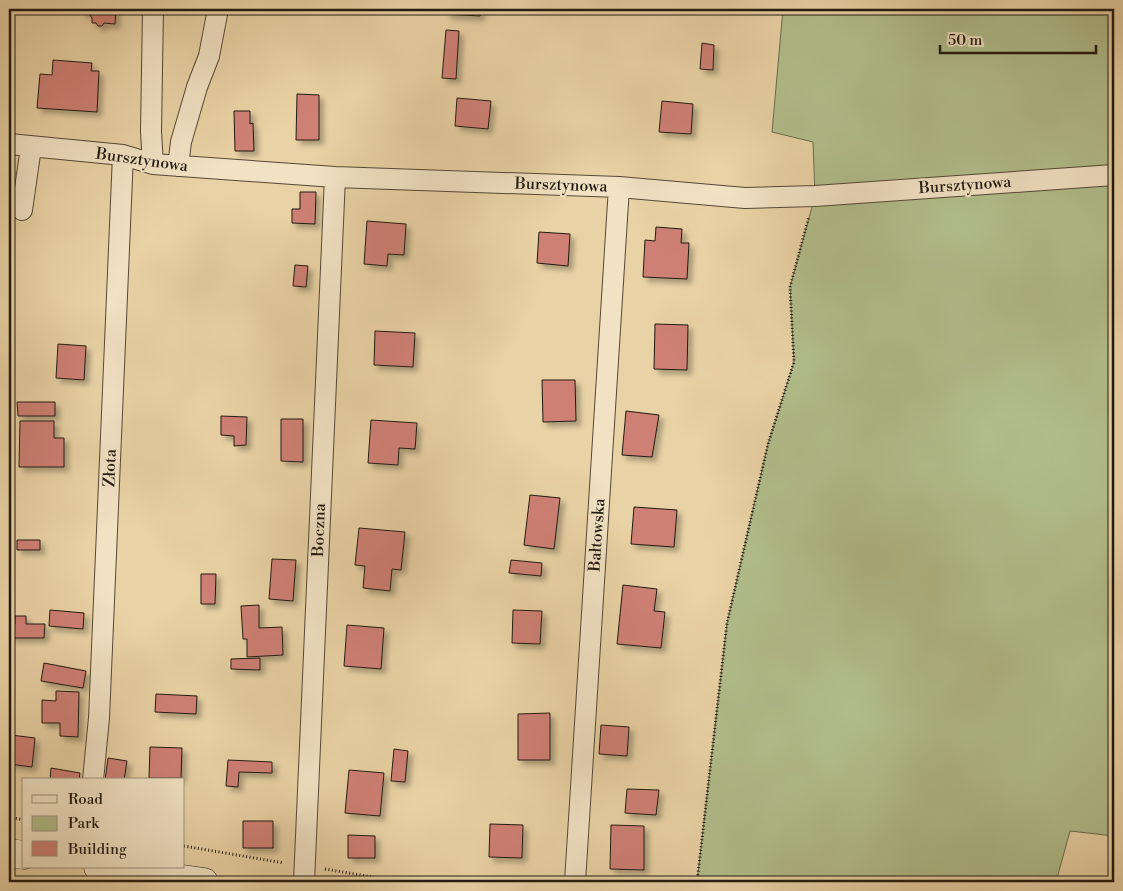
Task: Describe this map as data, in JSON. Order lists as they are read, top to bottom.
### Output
{
  "streets": {
    "street": [
      "Bursztynowa",
      "Złota",
      "Boczna",
      "Bałtowska"
    ]
  },
  "crossings": [
    ["Bursztynowa", "Złota"],
    ["Bursztynowa", "Boczna"],
    ["Bursztynowa", "Bałtowska"]
  ],
  "legend": ["Road", "Park", "Building"],
  "scale_bar": "50 m"
}
